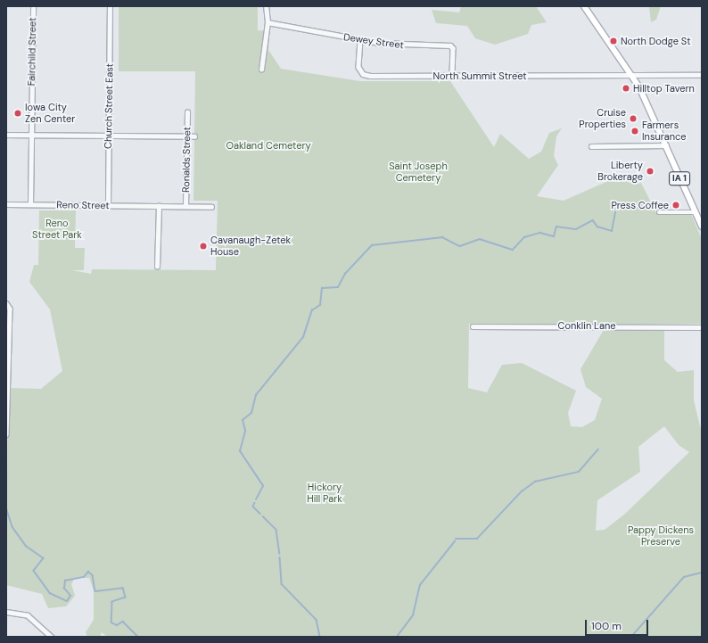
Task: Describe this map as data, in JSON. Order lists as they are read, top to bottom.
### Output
{
  "streets": {
    "main road": ["IA 1"],
    "street": [
      "Dewey Street",
      "Fairchild Street",
      "North Summit Street",
      "Church Street East",
      "Ronalds Street",
      "Reno Street",
      "Conklin Lane"
    ]
  },
  "crossings": [
    ["Dewey Street", "North Summit Street"],
    ["Fairchild Street", "Reno Street"],
    ["North Summit Street", "IA 1"],
    ["Church Street East", "Reno Street"],
    ["Ronalds Street", "Reno Street"]
  ],
  "parks": [
    "Oakland Cemetery",
    "Saint Joseph Cemetery",
    "Reno Street Park",
    "Hickory Hill Park",
    "Pappy Dickens Preserve"
  ],
  "places": [
    "North Dodge St",
    "Hilltop Tavern",
    "Iowa City Zen Center",
    "Cruise Properties",
    "Farmers Insurance",
    "Liberty Brokerage",
    "Press Coffee",
    "Cavanaugh-Zetek House"
  ],
  "scale_bar": "100 m"
}
